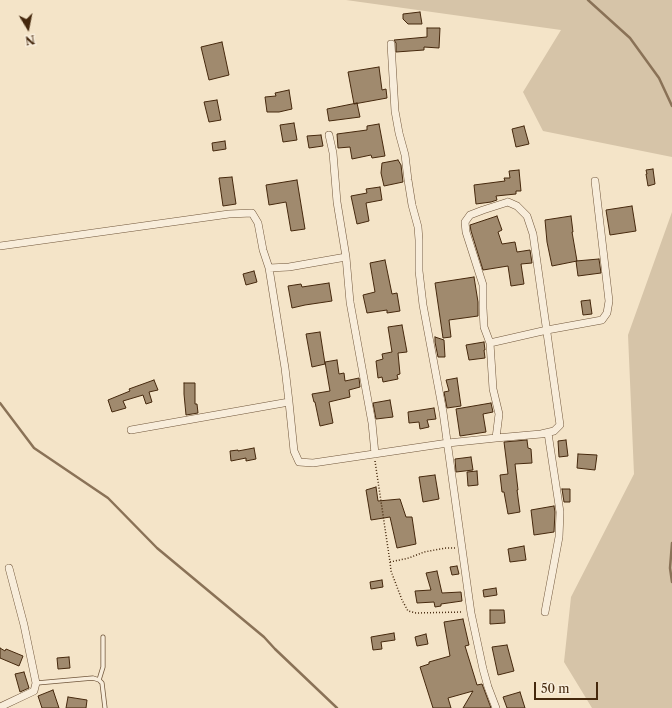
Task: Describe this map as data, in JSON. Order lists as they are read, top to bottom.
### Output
{
  "scale_bar": "50 m",
  "north": "bottom"
}
